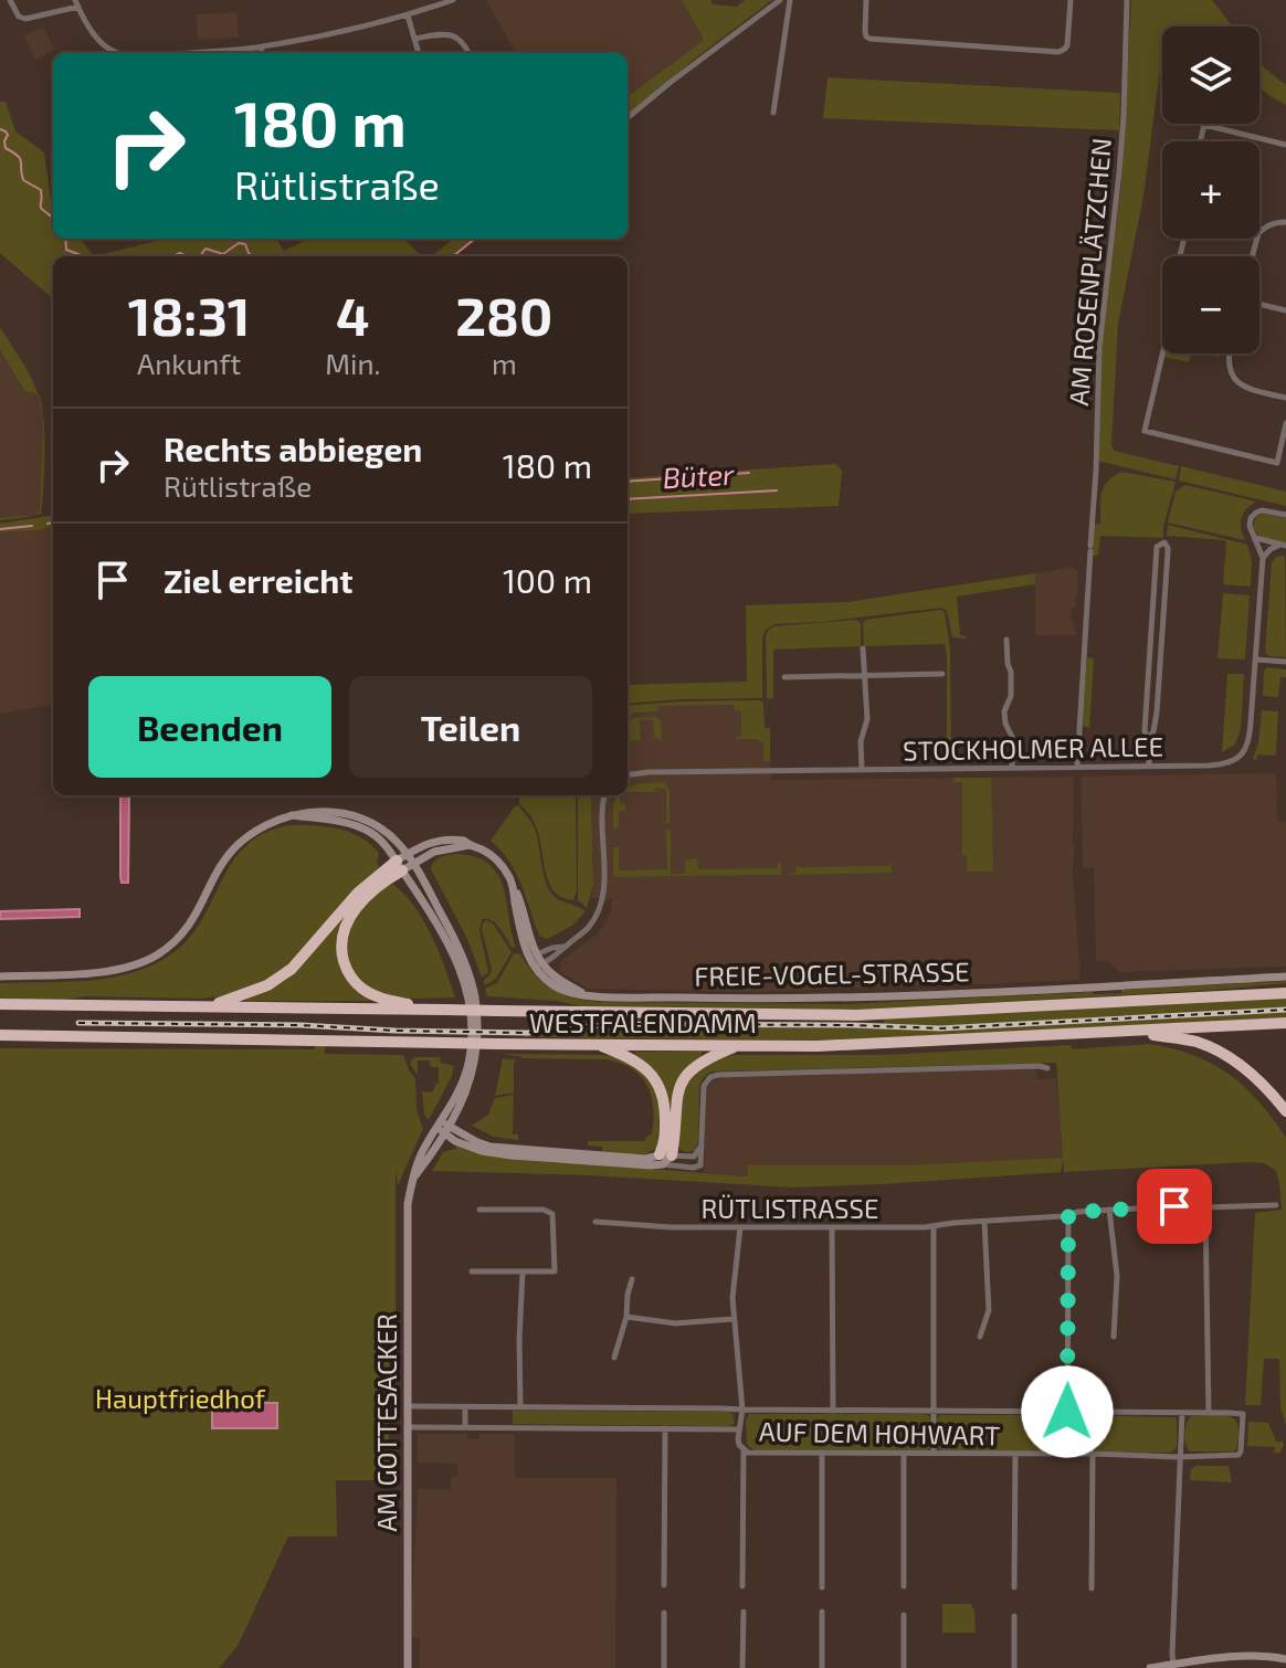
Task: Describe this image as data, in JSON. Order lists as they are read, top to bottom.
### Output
{
  "streets": {
    "highway": ["WESTFALENDAMM"],
    "street": [
      "AM ROSENPLÄTZCHEN",
      "STOCKHOLMER ALLEE",
      "FREIE-VOGEL-STRASSE",
      "RÜTLISTRASSE",
      "AM GOTTESACKER",
      "AUF DEM HOHWART"
    ]
  },
  "crossings": [
    ["AM ROSENPLÄTZCHEN", "STOCKHOLMER ALLEE"],
    ["AM GOTTESACKER", "AUF DEM HOHWART"]
  ],
  "water": ["Büter"],
  "parks": ["Hauptfriedhof"],
  "page": {
    "map_buttons": ["+", "−"],
    "turn": ["180 m", "Rütlistraße"],
    "eta": [
      "18:31",
      "Ankunft",
      "4",
      "Min.",
      "280",
      "m"
    ],
    "list": [
      {
        "name": "Rechts abbiegen",
        "note": "Rütlistraße",
        "value": "180 m"
      },
      {
        "name": "Ziel erreicht",
        "value": "100 m"
      }
    ],
    "buttons": ["Beenden", "Teilen"]
  }
}
